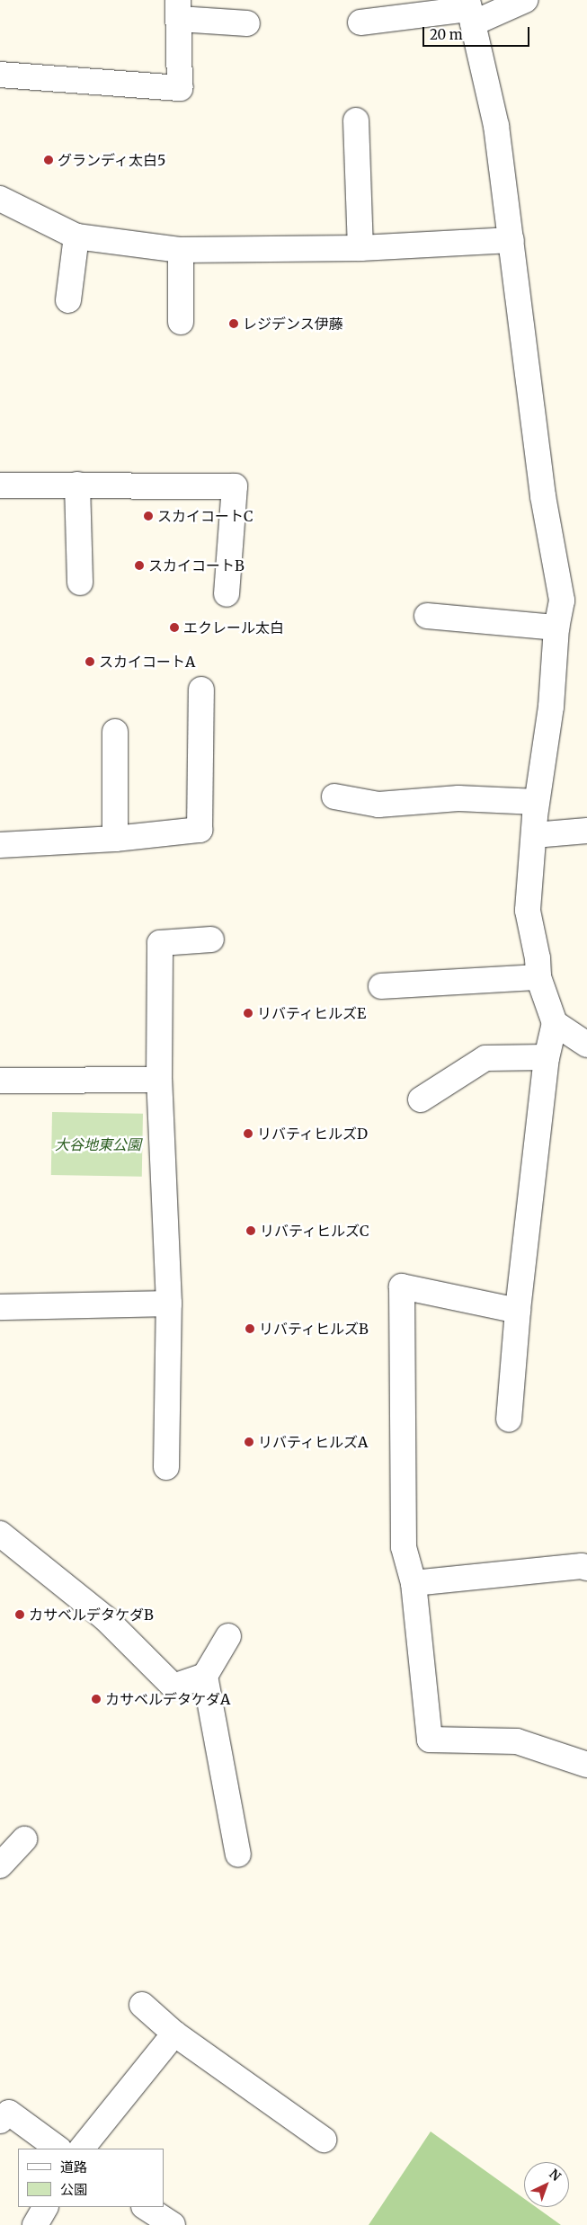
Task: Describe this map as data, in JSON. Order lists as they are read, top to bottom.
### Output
{
  "parks": ["大谷地東公園"],
  "places": [
    "グランディ太白5",
    "レジデンス伊藤",
    "スカイコートC",
    "スカイコートB",
    "エクレール太白",
    "スカイコートA",
    "リバティヒルズE",
    "リバティヒルズD",
    "リバティヒルズC",
    "リバティヒルズB",
    "リバティヒルズA",
    "カサベルデタケダB",
    "カサベルデタケダA"
  ],
  "legend": ["道路", "公園"],
  "scale_bar": "20 m",
  "north": "top right"
}
